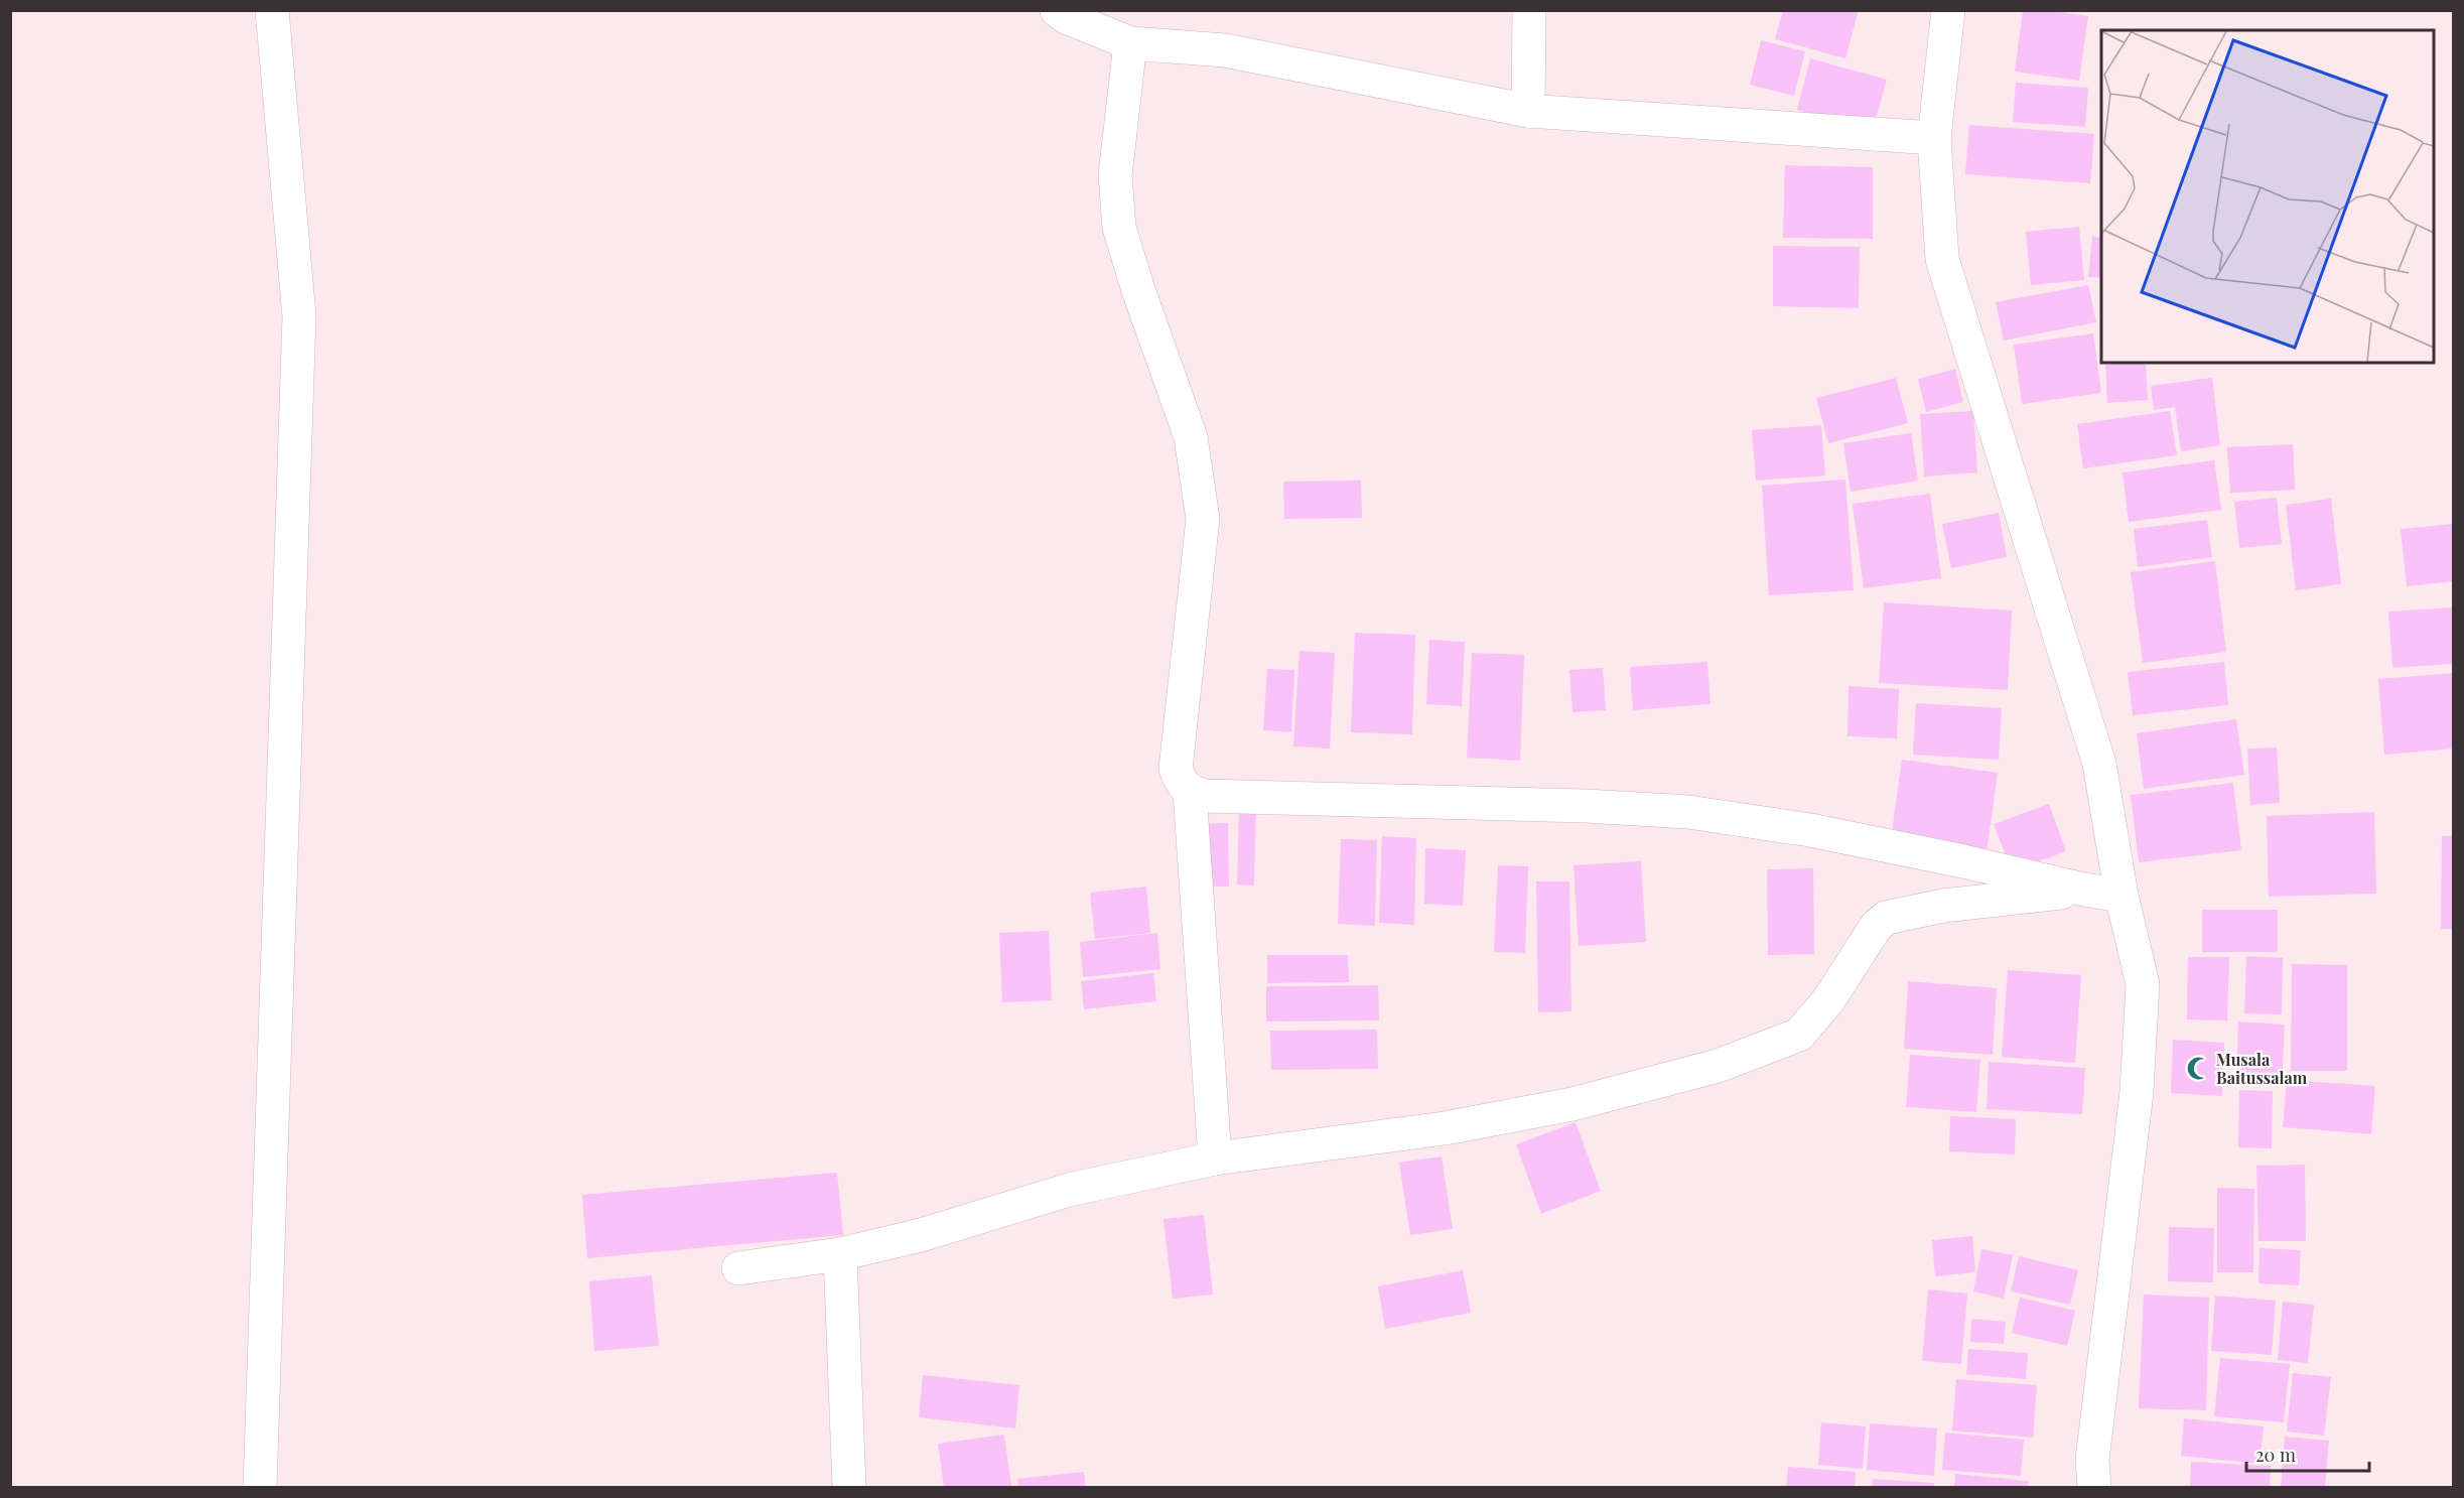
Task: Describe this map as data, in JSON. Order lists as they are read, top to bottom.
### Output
{
  "places": {
    "mosque": ["Musala Baitussalam"]
  },
  "scale_bar": "20 m"
}
